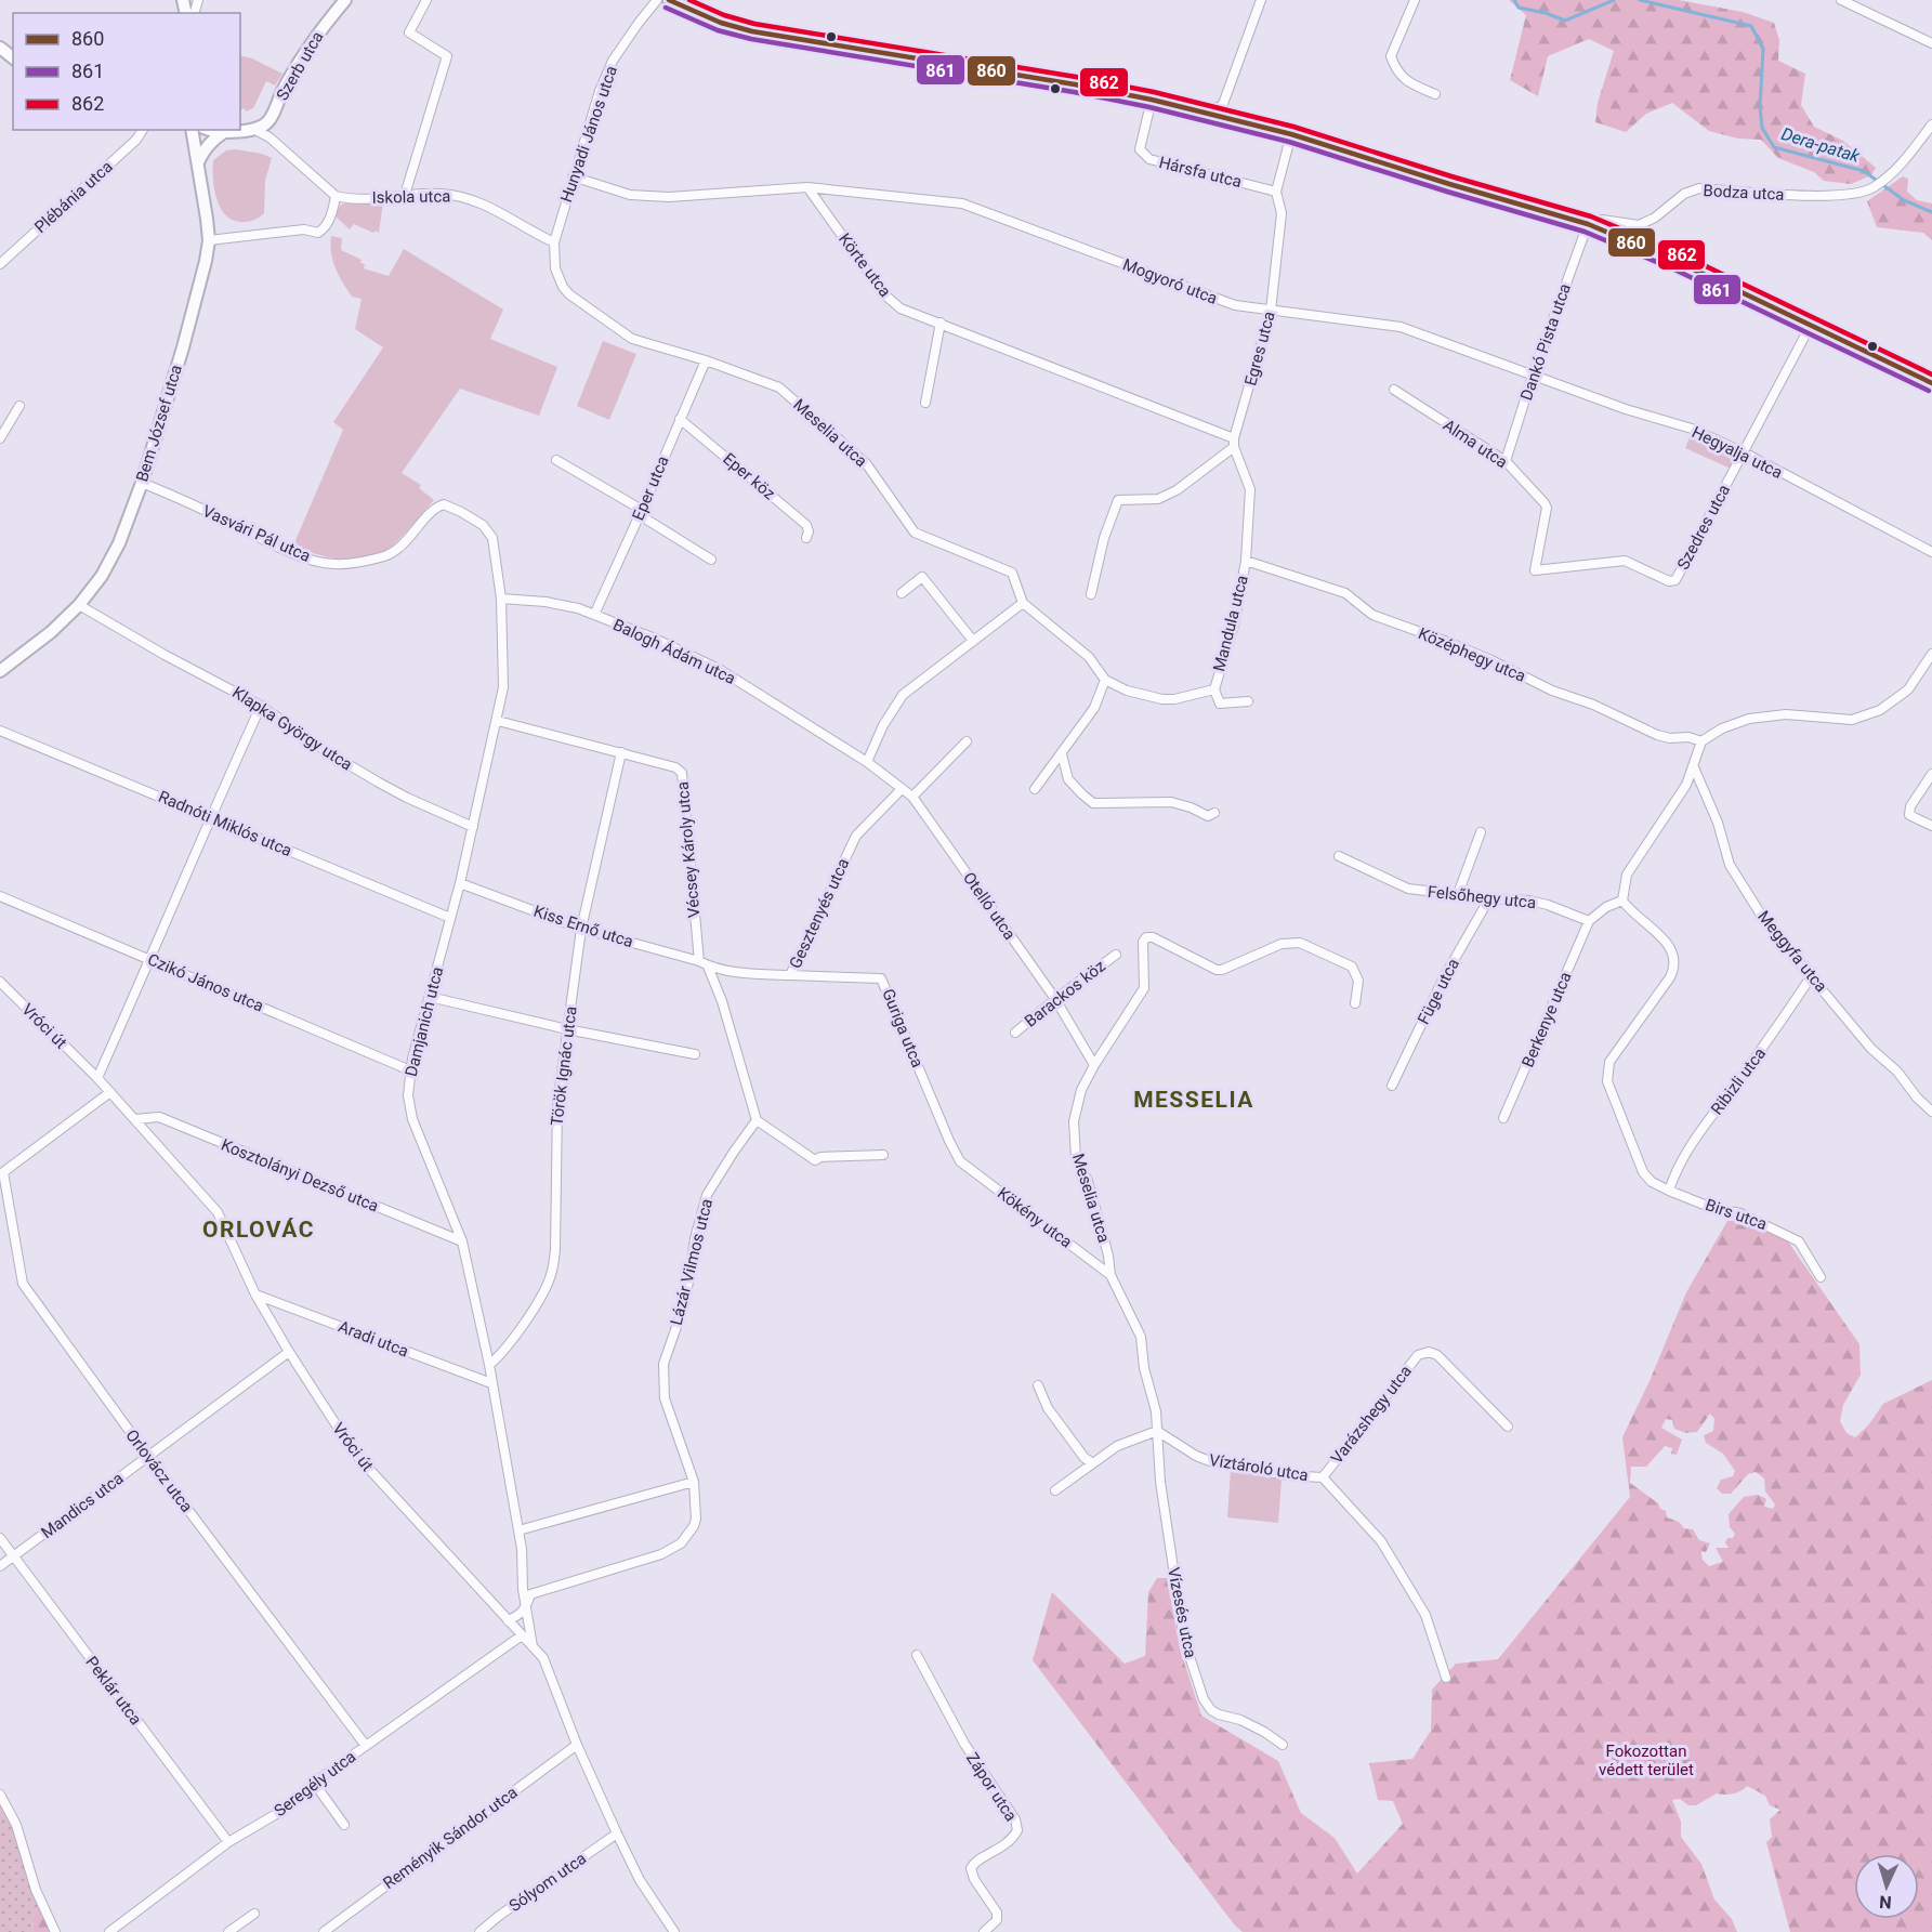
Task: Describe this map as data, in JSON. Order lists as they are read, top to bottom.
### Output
{
  "streets": {
    "main road": ["Szerb utca", "Bem József utca"],
    "street": [
      "Hunyadi János utca",
      "Hársfa utca",
      "Bodza utca",
      "Plébánia utca",
      "Iskola utca",
      "Körte utca",
      "Mogyoró utca",
      "Dankó Pista utca",
      "Egres utca",
      "Meselia utca",
      "Alma utca",
      "Hegyalja utca",
      "Eper köz",
      "Eper utca",
      "Szedres utca",
      "Vasvári Pál utca",
      "Mandula utca",
      "Balogh Ádám utca",
      "Középhegy utca",
      "Klapka György utca",
      "Radnóti Miklós utca",
      "Vécsey Károly utca",
      "Felsőhegy utca",
      "Otelló utca",
      "Gesztenyés utca",
      "Kiss Ernő utca",
      "Meggyfa utca",
      "Czikó János utca",
      "Füge utca",
      "Barackos köz",
      "Berkenye utca",
      "Damjanich utca",
      "Vróci út",
      "Guriga utca",
      "Török Ignác utca",
      "Ribizli utca",
      "Kosztolányi Dezső utca",
      "Birs utca",
      "Kökény utca",
      "Lázár Vilmos utca",
      "Aradi utca",
      "Varázshegy utca",
      "Víztároló utca",
      "Orlovácz utca",
      "Mandics utca",
      "Vízesés utca",
      "Peklár utca",
      "Seregély utca",
      "Zápor utca",
      "Reményik Sándor utca",
      "Sólyom utca"
    ]
  },
  "crossings": [
    ["Hunyadi János utca", "Iskola utca"],
    ["Hunyadi János utca", "Meselia utca"],
    ["Hársfa utca", "Egres utca"],
    ["Bodza utca", "Dankó Pista utca"],
    ["Iskola utca", "Meselia utca"],
    ["Körte utca", "Mogyoró utca"],
    ["Körte utca", "Egres utca"],
    ["Mogyoró utca", "Dankó Pista utca"],
    ["Mogyoró utca", "Egres utca"],
    ["Mogyoró utca", "Hegyalja utca"],
    ["Dankó Pista utca", "Alma utca"],
    ["Dankó Pista utca", "Hegyalja utca"],
    ["Bem József utca", "Vasvári Pál utca"],
    ["Bem József utca", "Klapka György utca"],
    ["Meselia utca", "Eper utca"],
    ["Meselia utca", "Mandula utca"],
    ["Meselia utca", "Otelló utca"],
    ["Meselia utca", "Kökény utca"],
    ["Meselia utca", "Víztároló utca"],
    ["Meselia utca", "Vízesés utca"],
    ["Alma utca", "Szedres utca"],
    ["Hegyalja utca", "Szedres utca"],
    ["Eper köz", "Eper utca"],
    ["Eper utca", "Balogh Ádám utca"],
    ["Vasvári Pál utca", "Damjanich utca"],
    ["Mandula utca", "Középhegy utca"],
    ["Balogh Ádám utca", "Otelló utca"],
    ["Balogh Ádám utca", "Damjanich utca"],
    ["Klapka György utca", "Damjanich utca"],
    ["Radnóti Miklós utca", "Damjanich utca"],
    ["Vécsey Károly utca", "Kiss Ernő utca"],
    ["Vécsey Károly utca", "Damjanich utca"],
    ["Vécsey Károly utca", "Török Ignác utca"],
    ["Felsőhegy utca", "Füge utca"],
    ["Felsőhegy utca", "Berkenye utca"],
    ["Otelló utca", "Gesztenyés utca"],
    ["Otelló utca", "Barackos köz"],
    ["Gesztenyés utca", "Kiss Ernő utca"],
    ["Gesztenyés utca", "Guriga utca"],
    ["Kiss Ernő utca", "Damjanich utca"],
    ["Kiss Ernő utca", "Török Ignác utca"],
    ["Meggyfa utca", "Ribizli utca"],
    ["Czikó János utca", "Damjanich utca"],
    ["Damjanich utca", "Vróci út"],
    ["Damjanich utca", "Török Ignác utca"],
    ["Damjanich utca", "Kosztolányi Dezső utca"],
    ["Damjanich utca", "Lázár Vilmos utca"],
    ["Damjanich utca", "Aradi utca"],
    ["Vróci út", "Kosztolányi Dezső utca"],
    ["Vróci út", "Aradi utca"],
    ["Vróci út", "Orlovácz utca"],
    ["Vróci út", "Mandics utca"],
    ["Vróci út", "Seregély utca"],
    ["Vróci út", "Reményik Sándor utca"],
    ["Vróci út", "Sólyom utca"],
    ["Guriga utca", "Kökény utca"],
    ["Ribizli utca", "Birs utca"],
    ["Varázshegy utca", "Víztároló utca"],
    ["Víztároló utca", "Vízesés utca"],
    ["Orlovácz utca", "Mandics utca"],
    ["Orlovácz utca", "Seregély utca"],
    ["Mandics utca", "Peklár utca"],
    ["Peklár utca", "Seregély utca"]
  ],
  "districts": ["MESSELIA", "ORLOVÁC"],
  "water": ["Dera-patak"],
  "parks": ["Fokozottan védett terület"],
  "lines": ["transit line 860", "transit line 862", "transit line 861"],
  "legend": ["860", "861", "862"],
  "north": "bottom"
}
